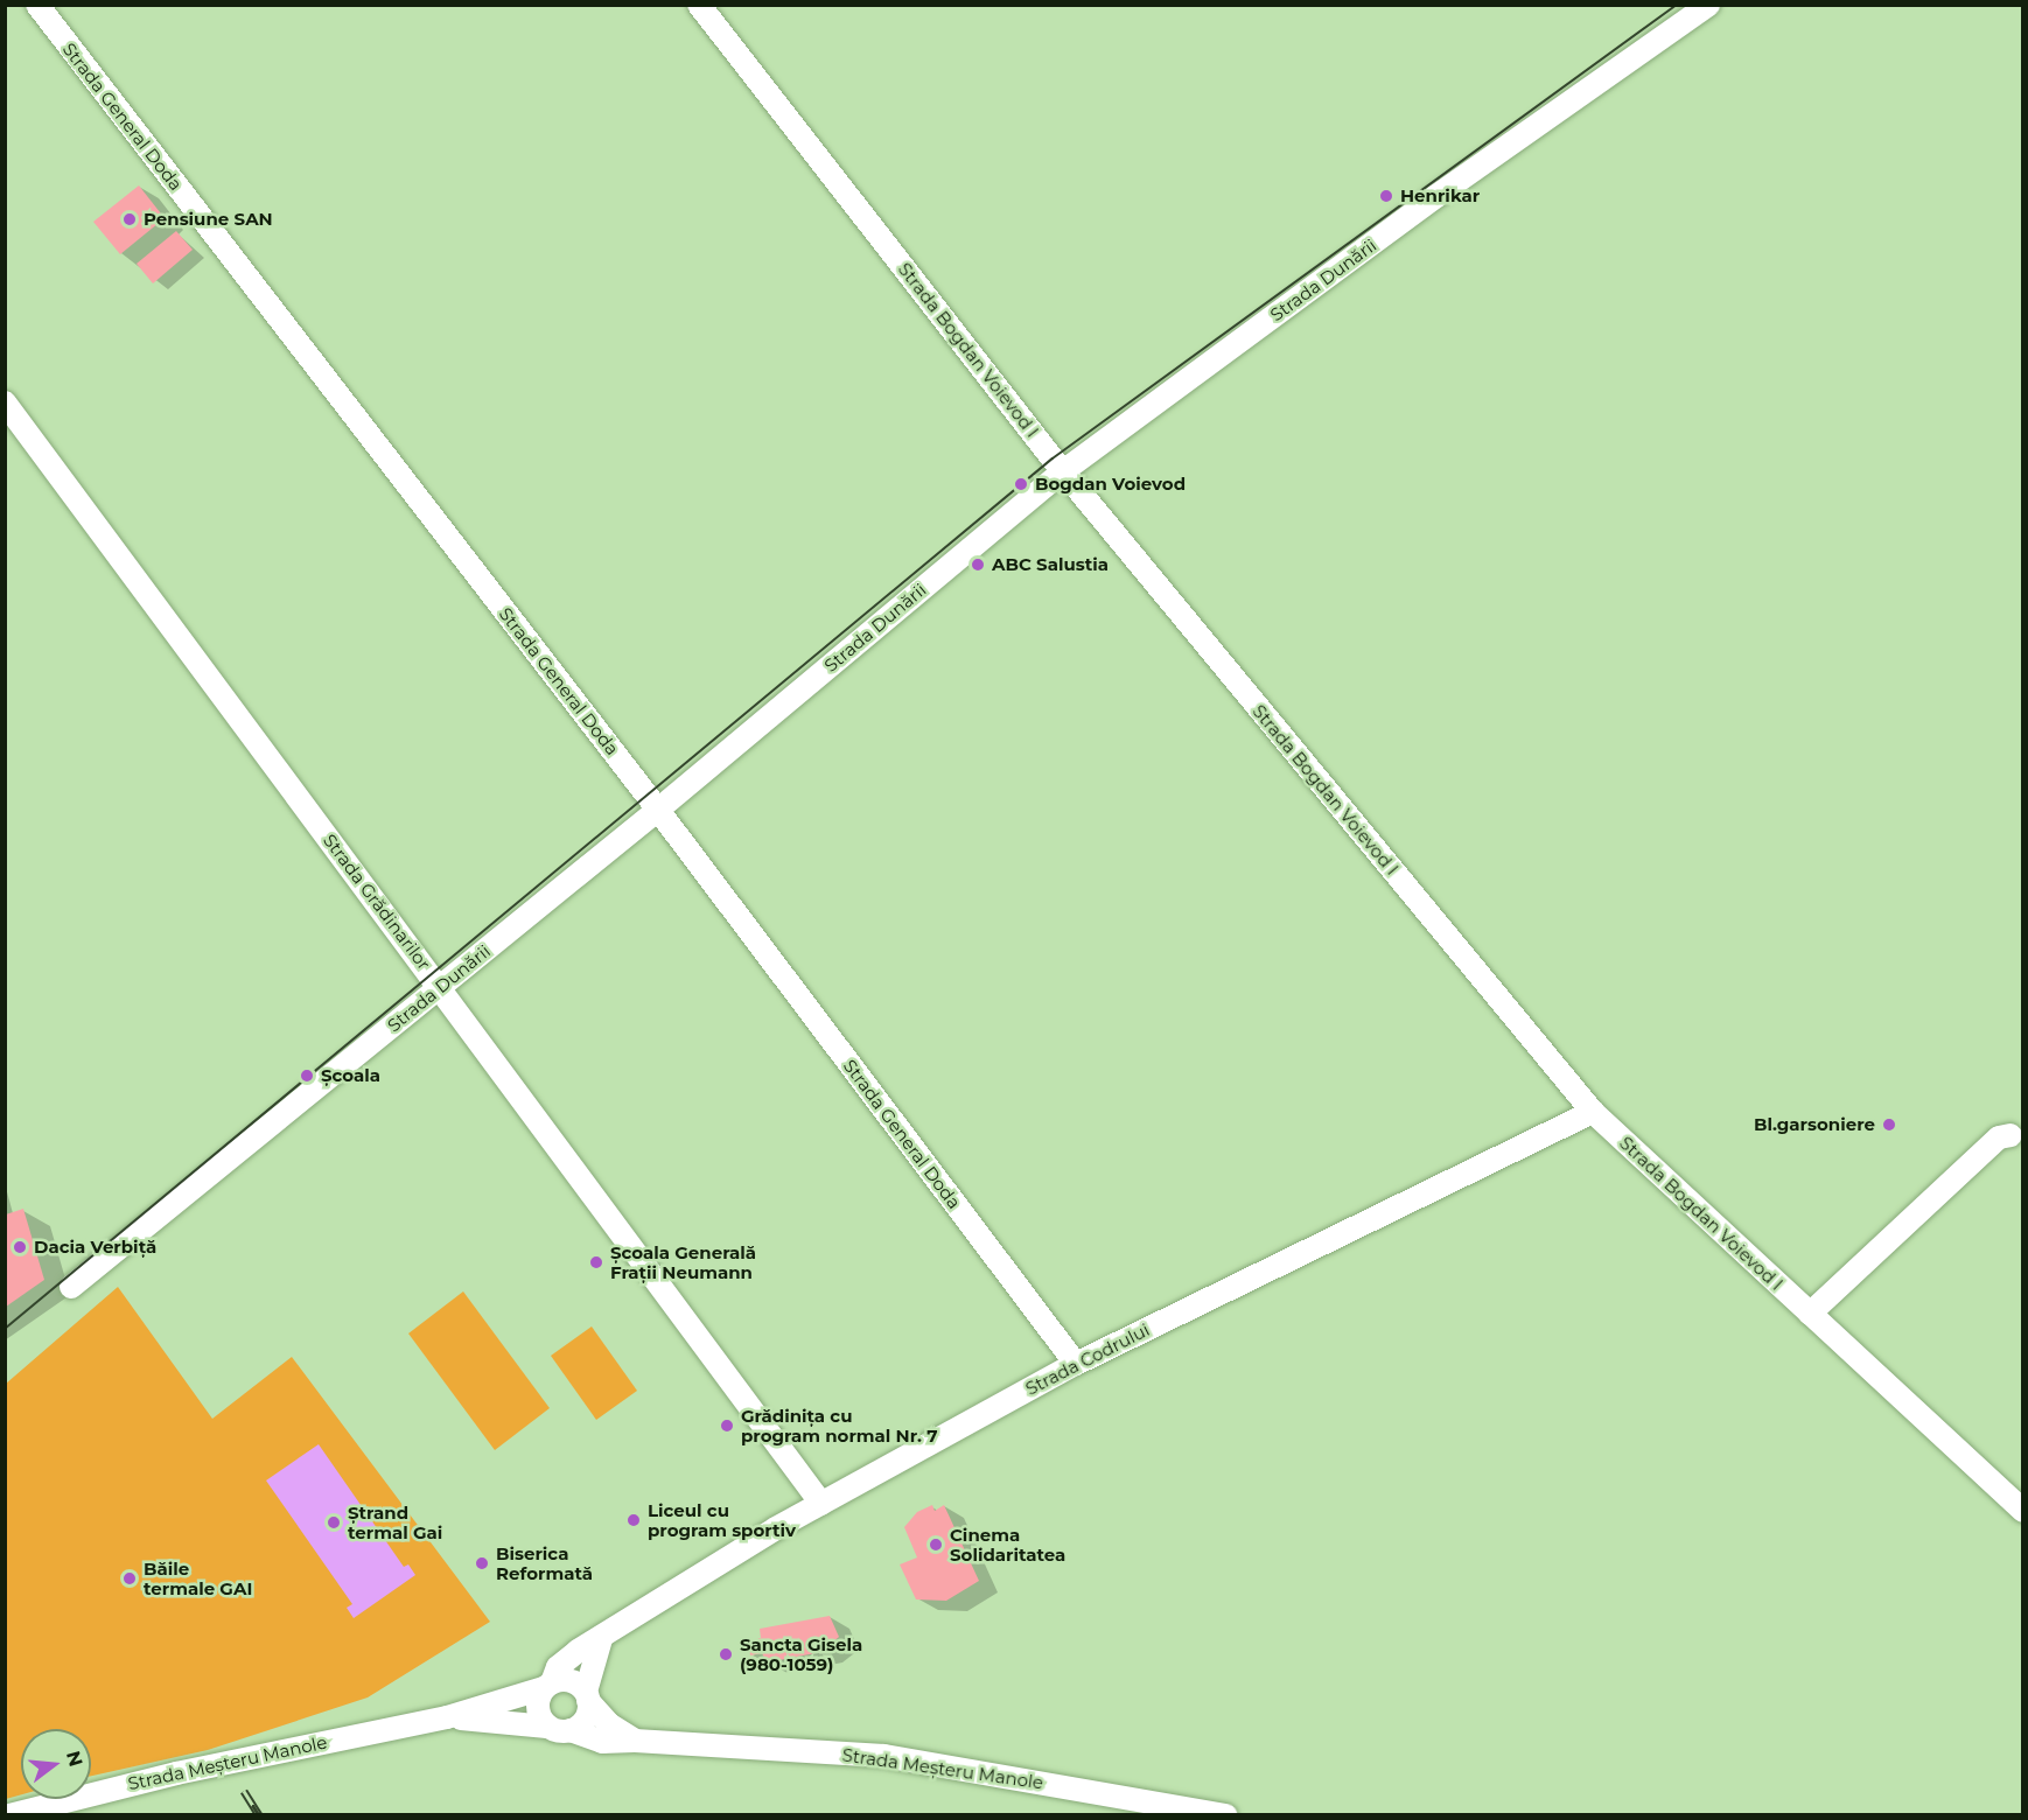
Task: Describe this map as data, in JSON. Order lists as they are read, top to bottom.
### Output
{
  "streets": {
    "street": [
      "Strada General Doda",
      "Strada Dunării",
      "Strada Bogdan Voievod I",
      "Strada Grădinarilor",
      "Strada Codrului",
      "Strada Meșteru Manole"
    ]
  },
  "crossings": [
    ["Strada General Doda", "Strada Dunării"],
    ["Strada General Doda", "Strada Codrului"],
    ["Strada Dunării", "Strada Bogdan Voievod I"],
    ["Strada Dunării", "Strada Grădinarilor"],
    ["Strada Bogdan Voievod I", "Strada Codrului"],
    ["Strada Grădinarilor", "Strada Codrului"],
    ["Strada Codrului", "Strada Meșteru Manole"]
  ],
  "places": [
    "Henrikar",
    "Pensiune SAN",
    "Bogdan Voievod",
    "ABC Salustia",
    "Școala",
    "Bl.garsoniere",
    "Dacia Verbiță",
    "Școala Generală Frații Neumann",
    "Grădinița cu program normal Nr. 7",
    "Liceul cu program sportiv",
    "Ștrand termal Gai",
    "Cinema Solidaritatea",
    "Biserica Reformată",
    "Băile termale GAI",
    "Sancta Gisela (980-1059)"
  ],
  "north": "right"
}
